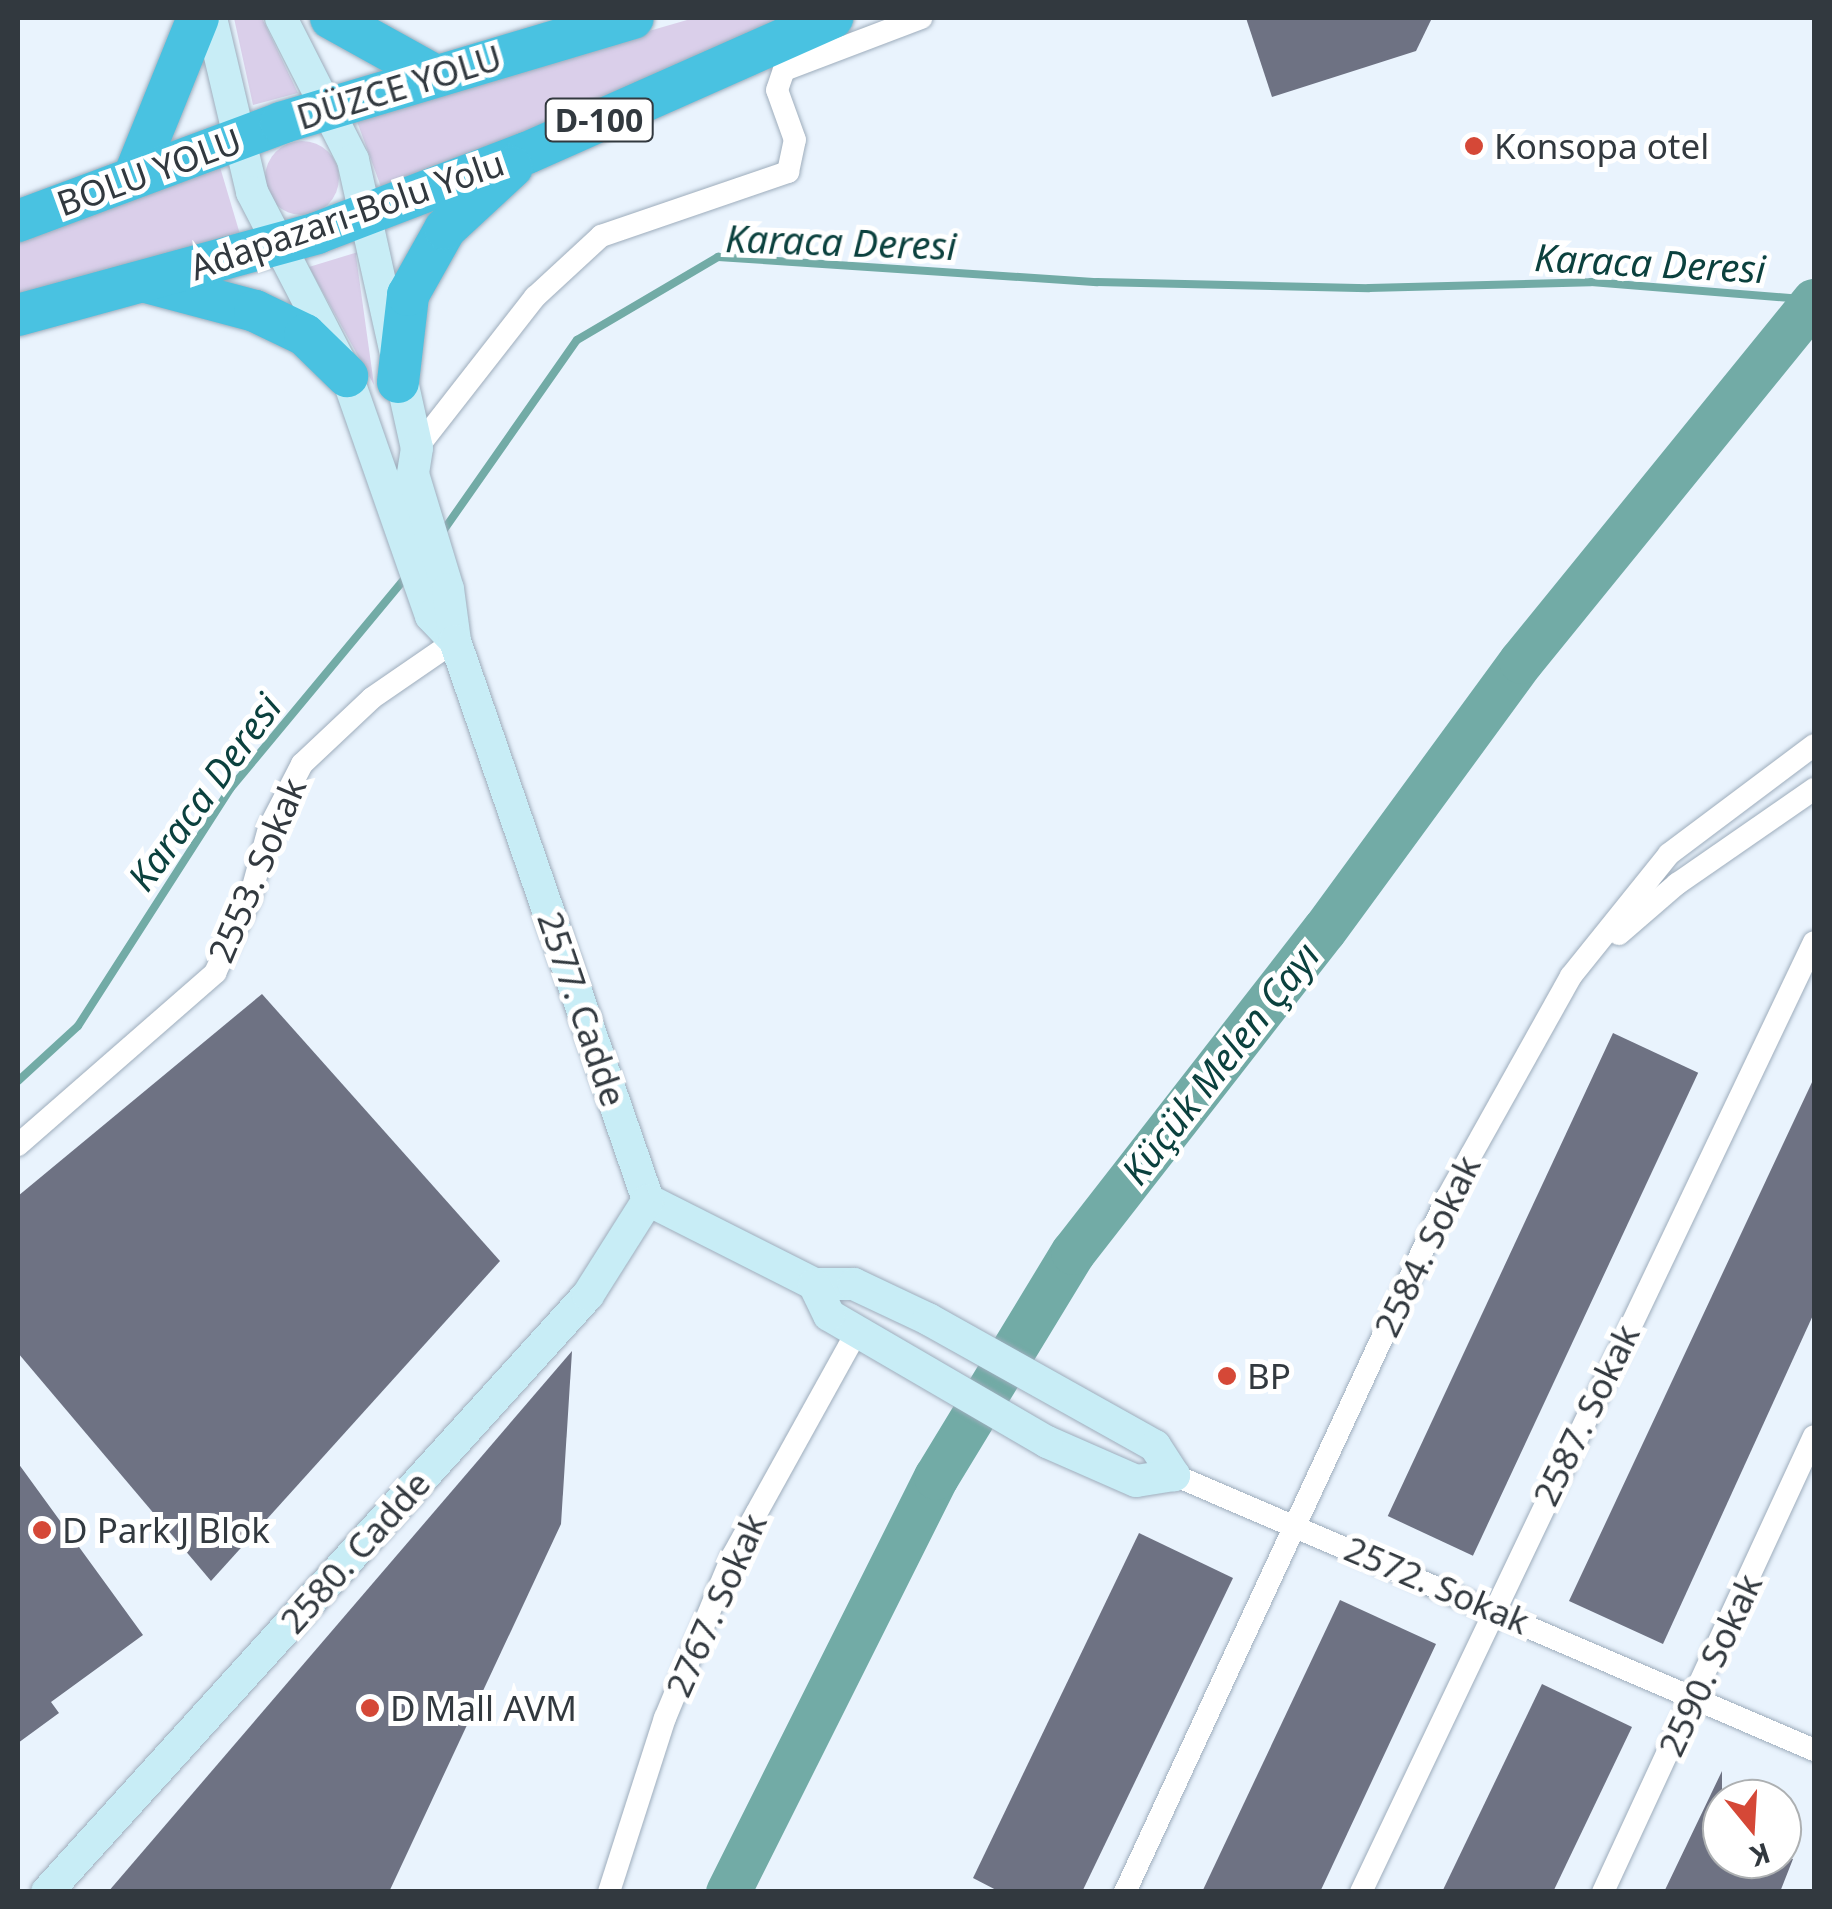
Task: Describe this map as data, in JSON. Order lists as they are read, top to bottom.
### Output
{
  "streets": {
    "highway": [
      "DÜZCE YOLU",
      "D-100",
      "BOLU YOLU",
      "Adapazarı-Bolu Yolu"
    ],
    "street": [
      "2553. Sokak",
      "2577. Cadde",
      "2584. Sokak",
      "2587. Sokak",
      "2580. Cadde",
      "2572. Sokak",
      "2767. Sokak",
      "2590. Sokak"
    ]
  },
  "crossings": [
    ["DÜZCE YOLU", "BOLU YOLU"],
    ["2553. Sokak", "2577. Cadde"],
    ["2577. Cadde", "2580. Cadde"],
    ["2584. Sokak", "2572. Sokak"],
    ["2587. Sokak", "2572. Sokak"],
    ["2572. Sokak", "2590. Sokak"]
  ],
  "water": ["Karaca Deresi", "Küçük Melen Çayı"],
  "places": [
    "Konsopa otel",
    "BP",
    "D Park J Blok",
    "D Mall AVM"
  ],
  "north": "bottom"
}
